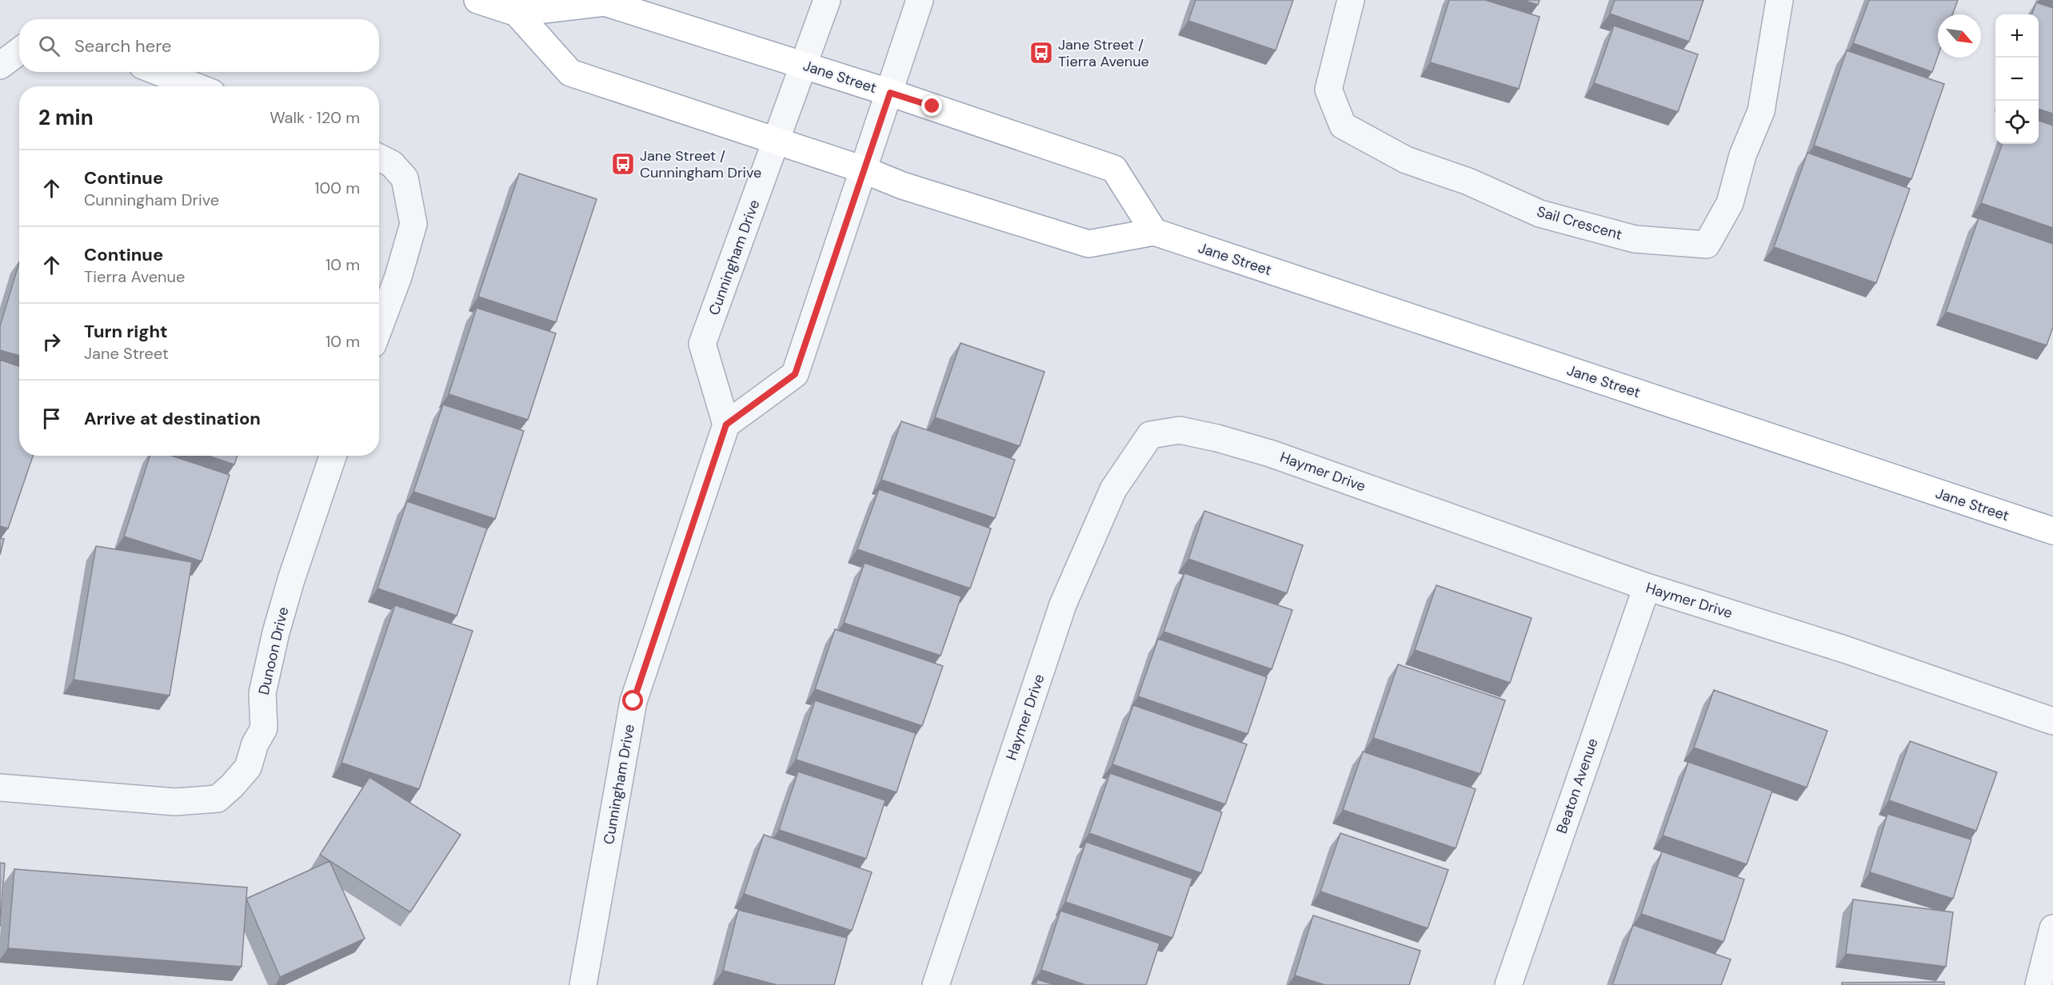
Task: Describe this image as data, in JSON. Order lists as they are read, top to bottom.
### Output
{
  "streets": {
    "main road": ["Jane Street"],
    "street": [
      "Sail Crescent",
      "Cunningham Drive",
      "Haymer Drive",
      "Dunoon Drive",
      "Beaton Avenue"
    ]
  },
  "crossings": [
    ["Jane Street", "Cunningham Drive"],
    ["Haymer Drive", "Beaton Avenue"]
  ],
  "places": {
    "bus stop": ["Jane Street / Tierra Avenue", "Jane Street / Cunningham Drive"]
  },
  "north": "bottom right",
  "page": {
    "map_buttons": ["+", "−"],
    "search": "Search here",
    "heading": ["2 min", "Walk · 120 m"],
    "list": [
      ["Continue", "Cunningham Drive", "100 m"],
      ["Continue", "Tierra Avenue", "10 m"],
      ["Turn right", "Jane Street", "10 m"],
      "Arrive at destination"
    ]
  }
}
